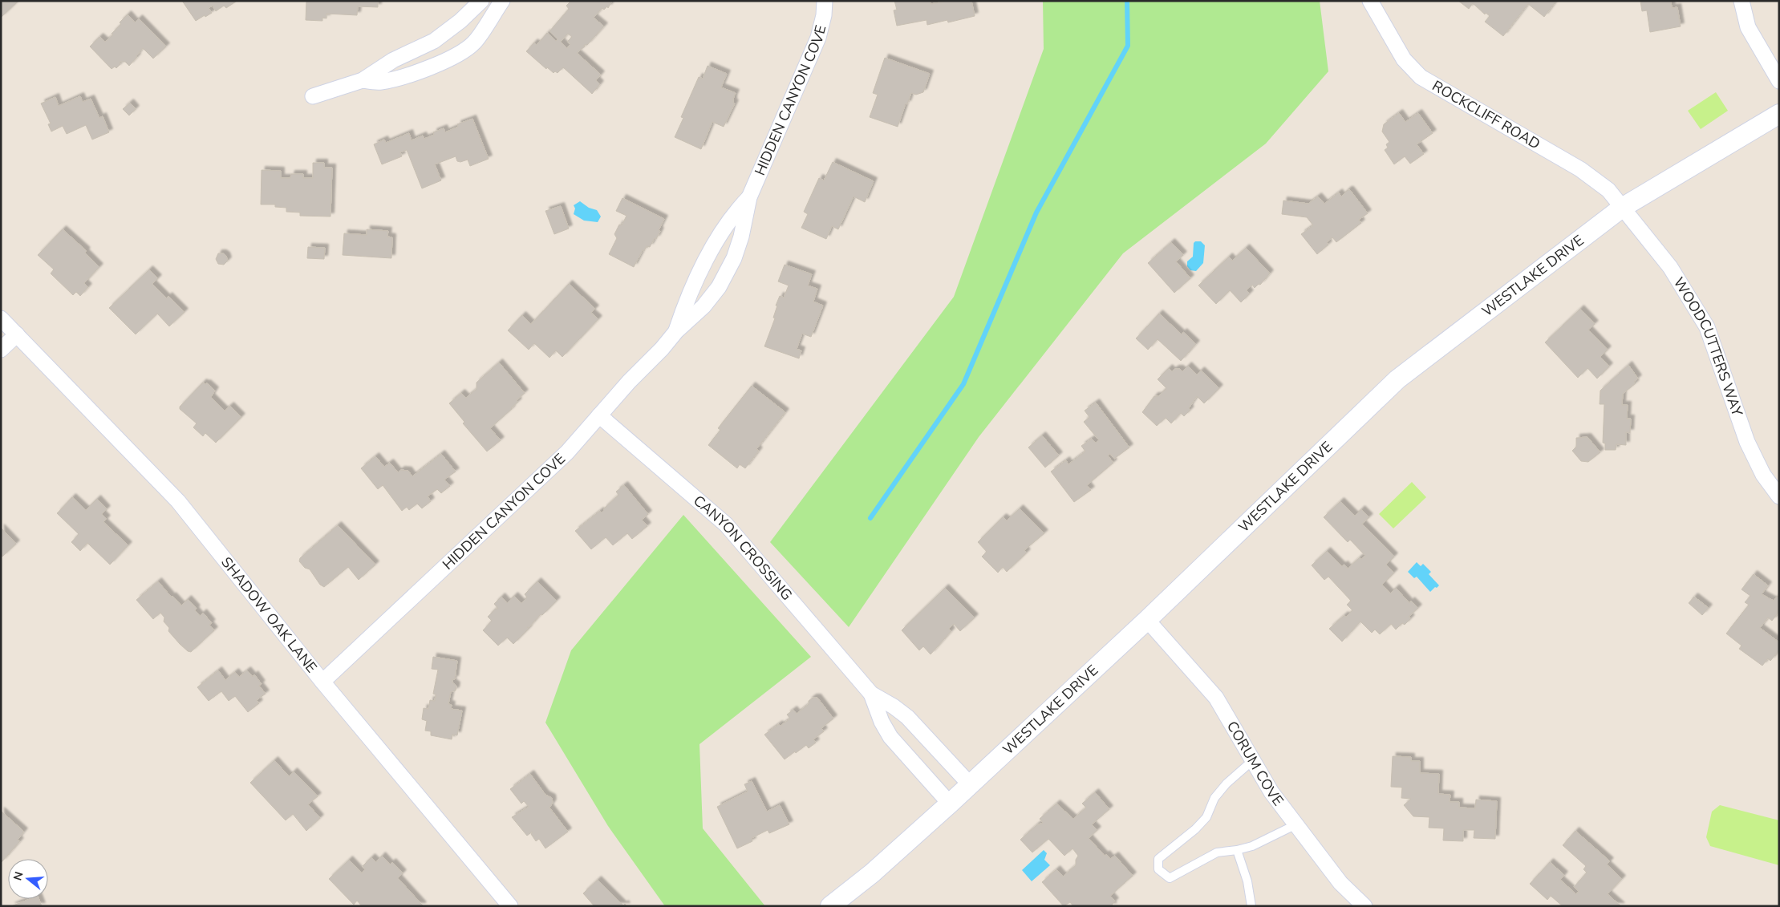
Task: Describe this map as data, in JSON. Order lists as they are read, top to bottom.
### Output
{
  "streets": {
    "street": [
      "HIDDEN CANYON COVE",
      "ROCKCLIFF ROAD",
      "WESTLAKE DRIVE",
      "WOODCUTTERS WAY",
      "CANYON CROSSING",
      "SHADOW OAK LANE",
      "CORUM COVE"
    ]
  },
  "crossings": [
    ["HIDDEN CANYON COVE", "CANYON CROSSING"],
    ["HIDDEN CANYON COVE", "SHADOW OAK LANE"],
    ["ROCKCLIFF ROAD", "WESTLAKE DRIVE"],
    ["ROCKCLIFF ROAD", "WOODCUTTERS WAY"],
    ["WESTLAKE DRIVE", "WOODCUTTERS WAY"],
    ["WESTLAKE DRIVE", "CANYON CROSSING"],
    ["WESTLAKE DRIVE", "CORUM COVE"]
  ],
  "north": "left"
}
